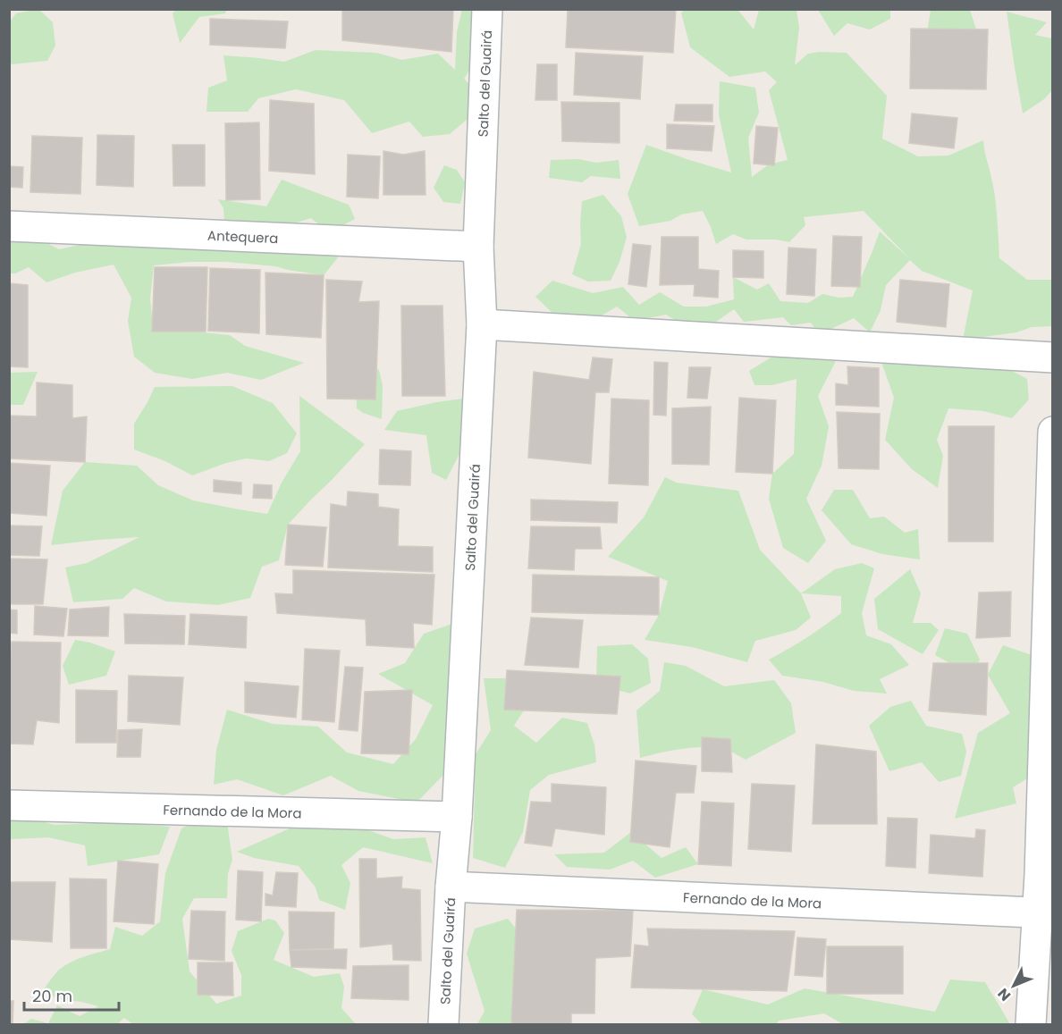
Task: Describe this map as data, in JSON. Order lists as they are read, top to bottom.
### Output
{
  "streets": {
    "street": ["Salto del Guairá", "Antequera", "Fernando de la Mora"]
  },
  "crossings": [
    ["Salto del Guairá", "Antequera"],
    ["Salto del Guairá", "Fernando de la Mora"]
  ],
  "scale_bar": "20 m",
  "north": "bottom left"
}
